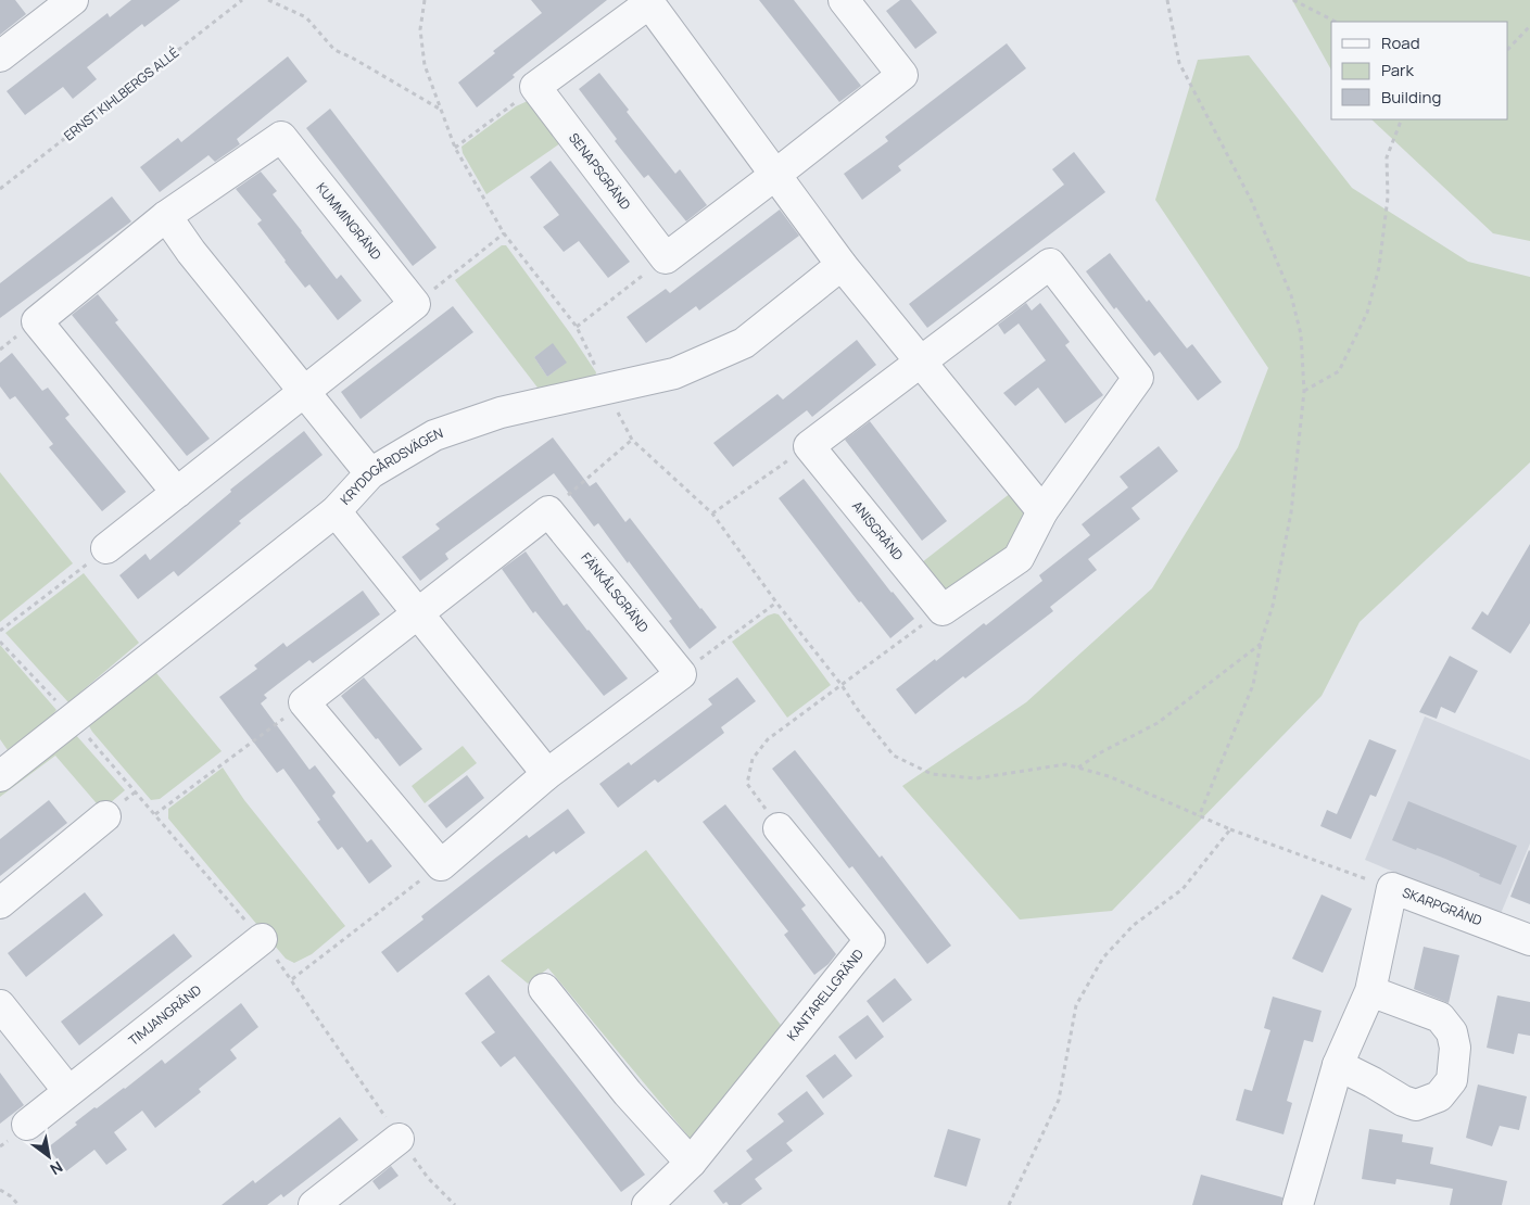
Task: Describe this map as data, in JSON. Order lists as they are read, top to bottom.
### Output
{
  "streets": {
    "street": [
      "SENAPSGRÄND",
      "KUMMINGRÄND",
      "KRYDDGÅRDSVÄGEN",
      "ANISGRÄND",
      "FÄNKÅLSGRÄND",
      "SKARPGRÄND",
      "KANTARELLGRÄND",
      "TIMJANGRÄND"
    ],
    "path": ["ERNST KIHLBERGS ALLÉ"]
  },
  "legend": ["Road", "Park", "Building"],
  "north": "bottom right"
}
